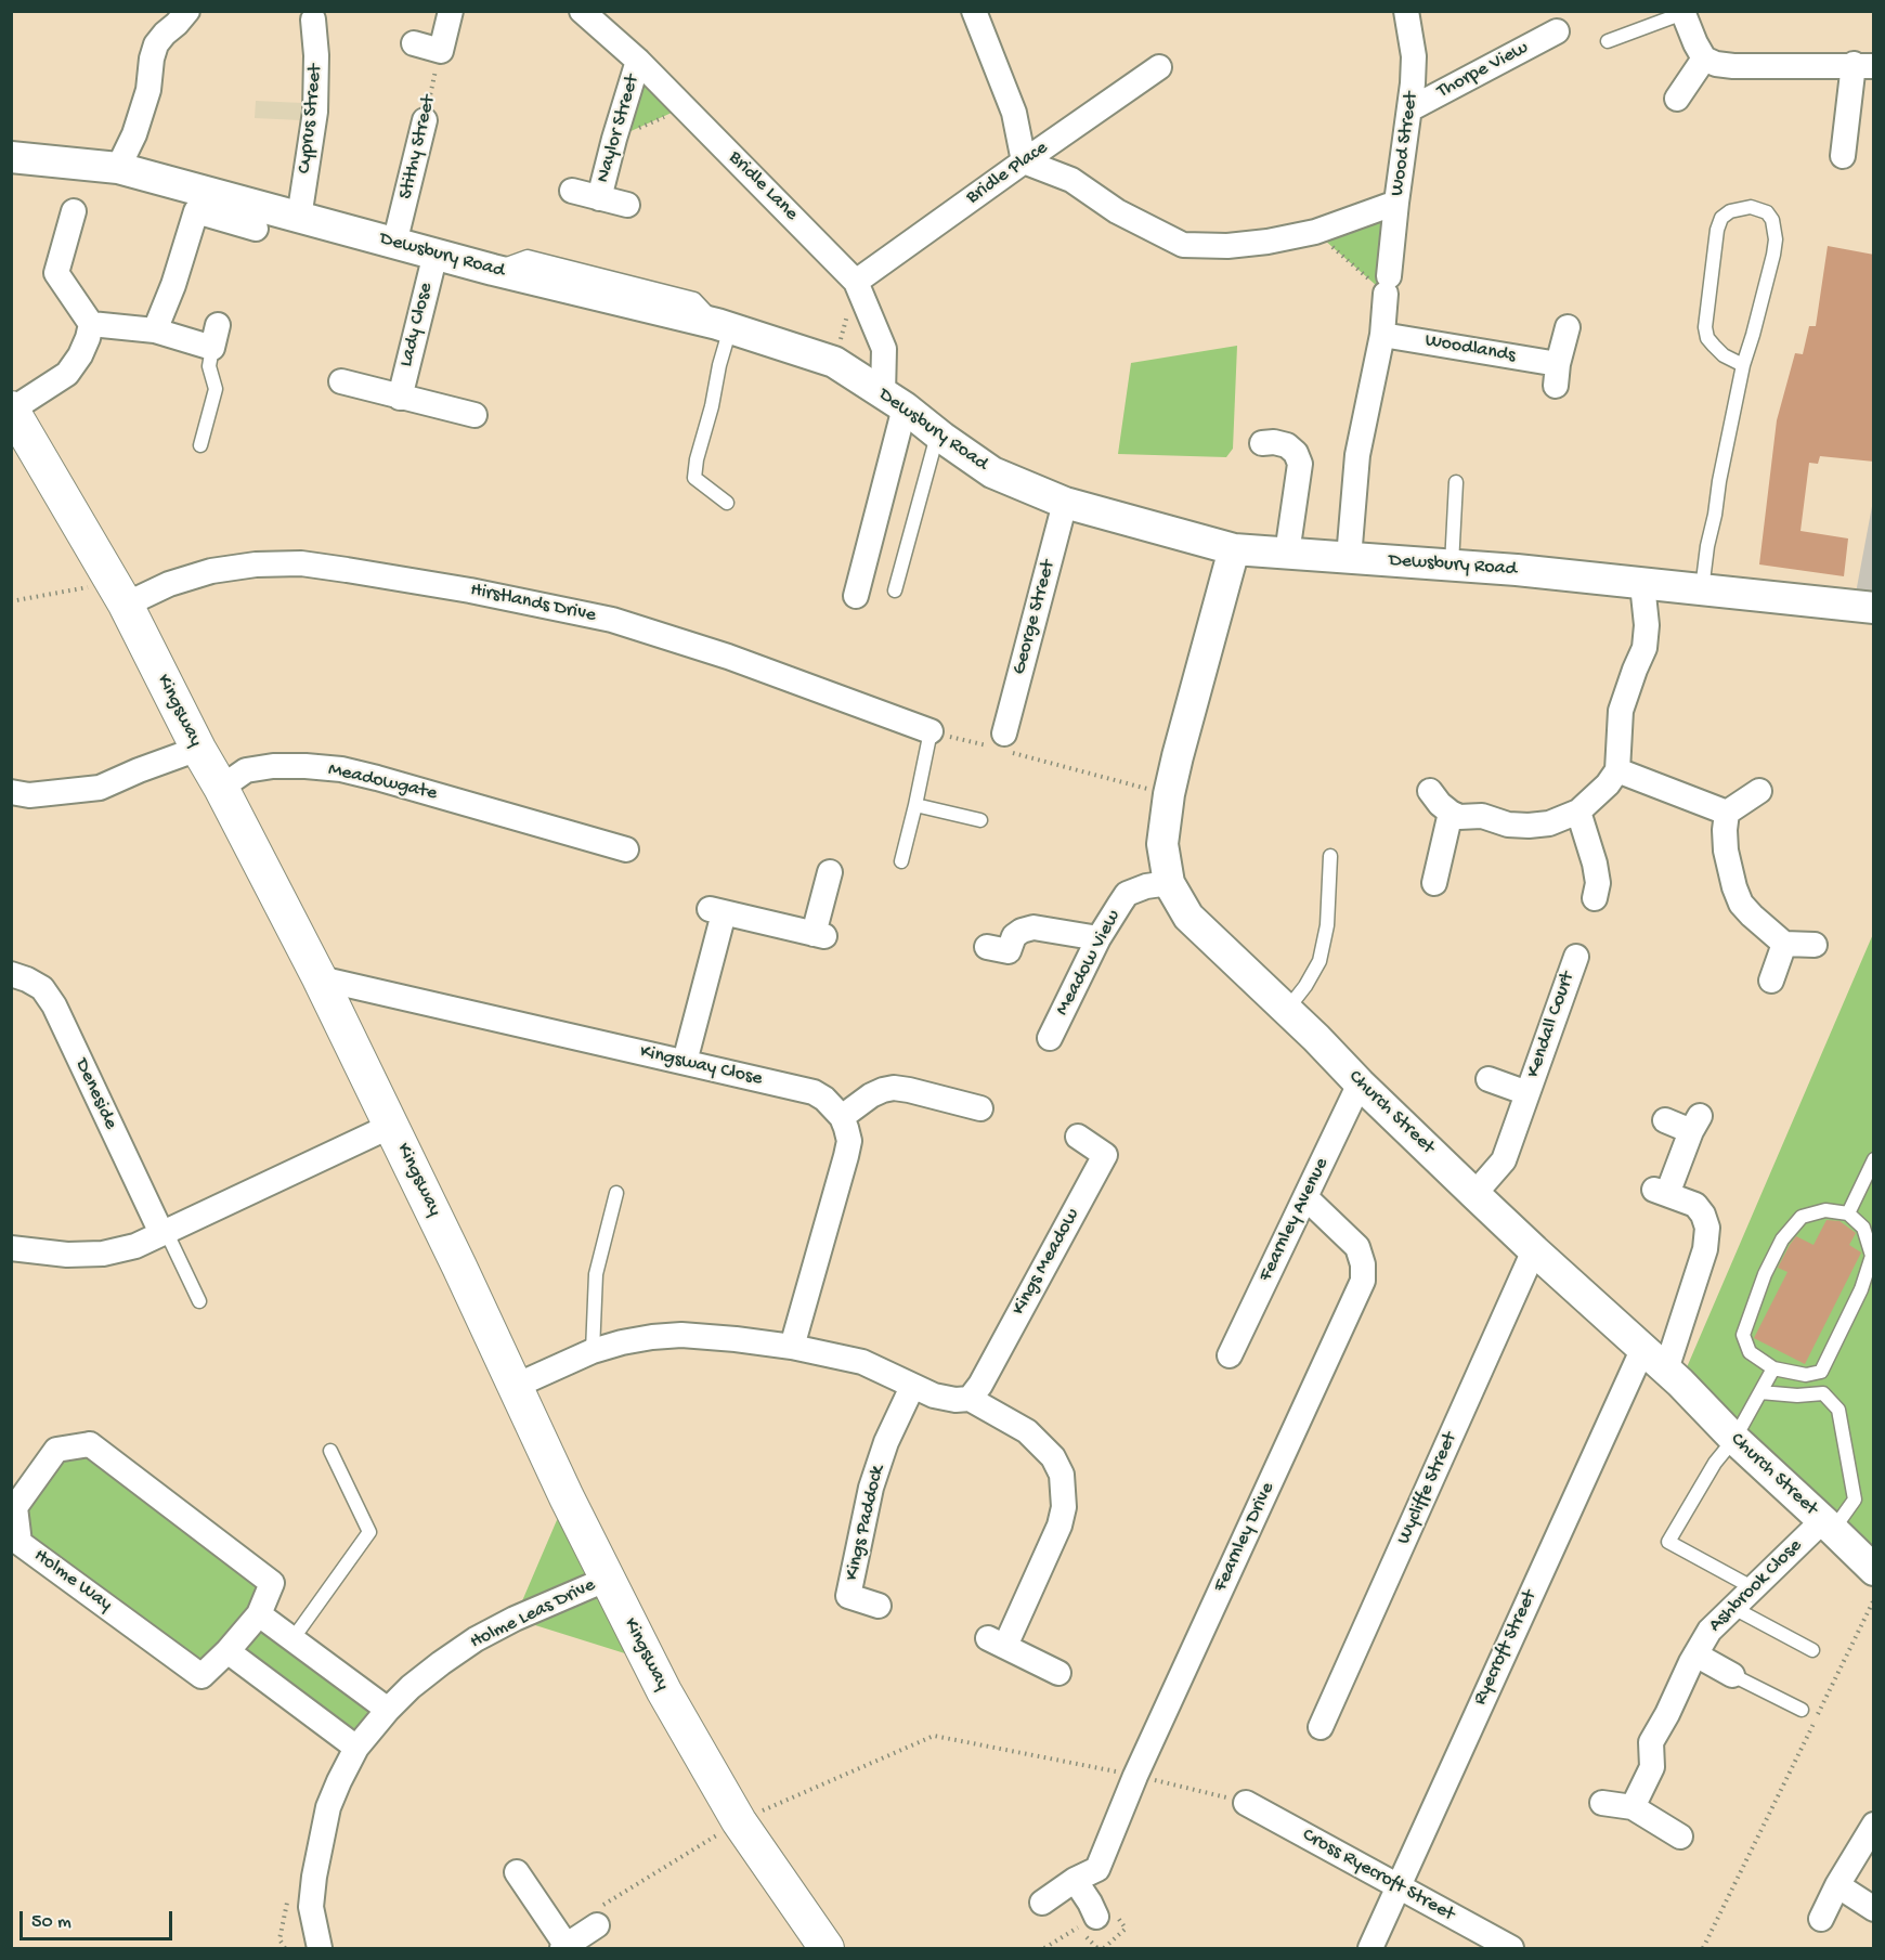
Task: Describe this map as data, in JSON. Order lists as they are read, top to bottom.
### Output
{
  "streets": {
    "main road": ["Kingsway"],
    "street": [
      "Thorpe View",
      "Cyprus Street",
      "Naylor Street",
      "Wood Street",
      "Stithy Street",
      "Bridle Place",
      "Bridle Lane",
      "Dewsbury Road",
      "Lady Close",
      "Woodlands",
      "Hirstlands Drive",
      "George Street",
      "Meadowgate",
      "Meadow View",
      "Kendall Court",
      "Kingsway Close",
      "Deneside",
      "Church Street",
      "Fearnley Avenue",
      "Kings Meadow",
      "Wycliffe Street",
      "Kings Paddock",
      "Fearnley Drive",
      "Holme Way",
      "Ashbrook Close",
      "Holme Leas Drive",
      "Ryecroft Street",
      "Cross Ryecroft Street"
    ]
  },
  "crossings": [
    ["Thorpe View", "Wood Street"],
    ["Cyprus Street", "Dewsbury Road"],
    ["Naylor Street", "Bridle Lane"],
    ["Wood Street", "Dewsbury Road"],
    ["Wood Street", "Woodlands"],
    ["Stithy Street", "Dewsbury Road"],
    ["Bridle Place", "Bridle Lane"],
    ["Bridle Lane", "Dewsbury Road"],
    ["Dewsbury Road", "Lady Close"],
    ["Dewsbury Road", "George Street"],
    ["Dewsbury Road", "Church Street"],
    ["Hirstlands Drive", "Kingsway"],
    ["Kingsway", "Meadowgate"],
    ["Kingsway", "Kingsway Close"],
    ["Kingsway", "Holme Leas Drive"],
    ["Meadow View", "Church Street"],
    ["Kendall Court", "Church Street"],
    ["Church Street", "Fearnley Avenue"],
    ["Church Street", "Wycliffe Street"],
    ["Church Street", "Ashbrook Close"],
    ["Church Street", "Ryecroft Street"],
    ["Fearnley Avenue", "Fearnley Drive"],
    ["Ryecroft Street", "Cross Ryecroft Street"]
  ],
  "scale_bar": "50 m"
}
